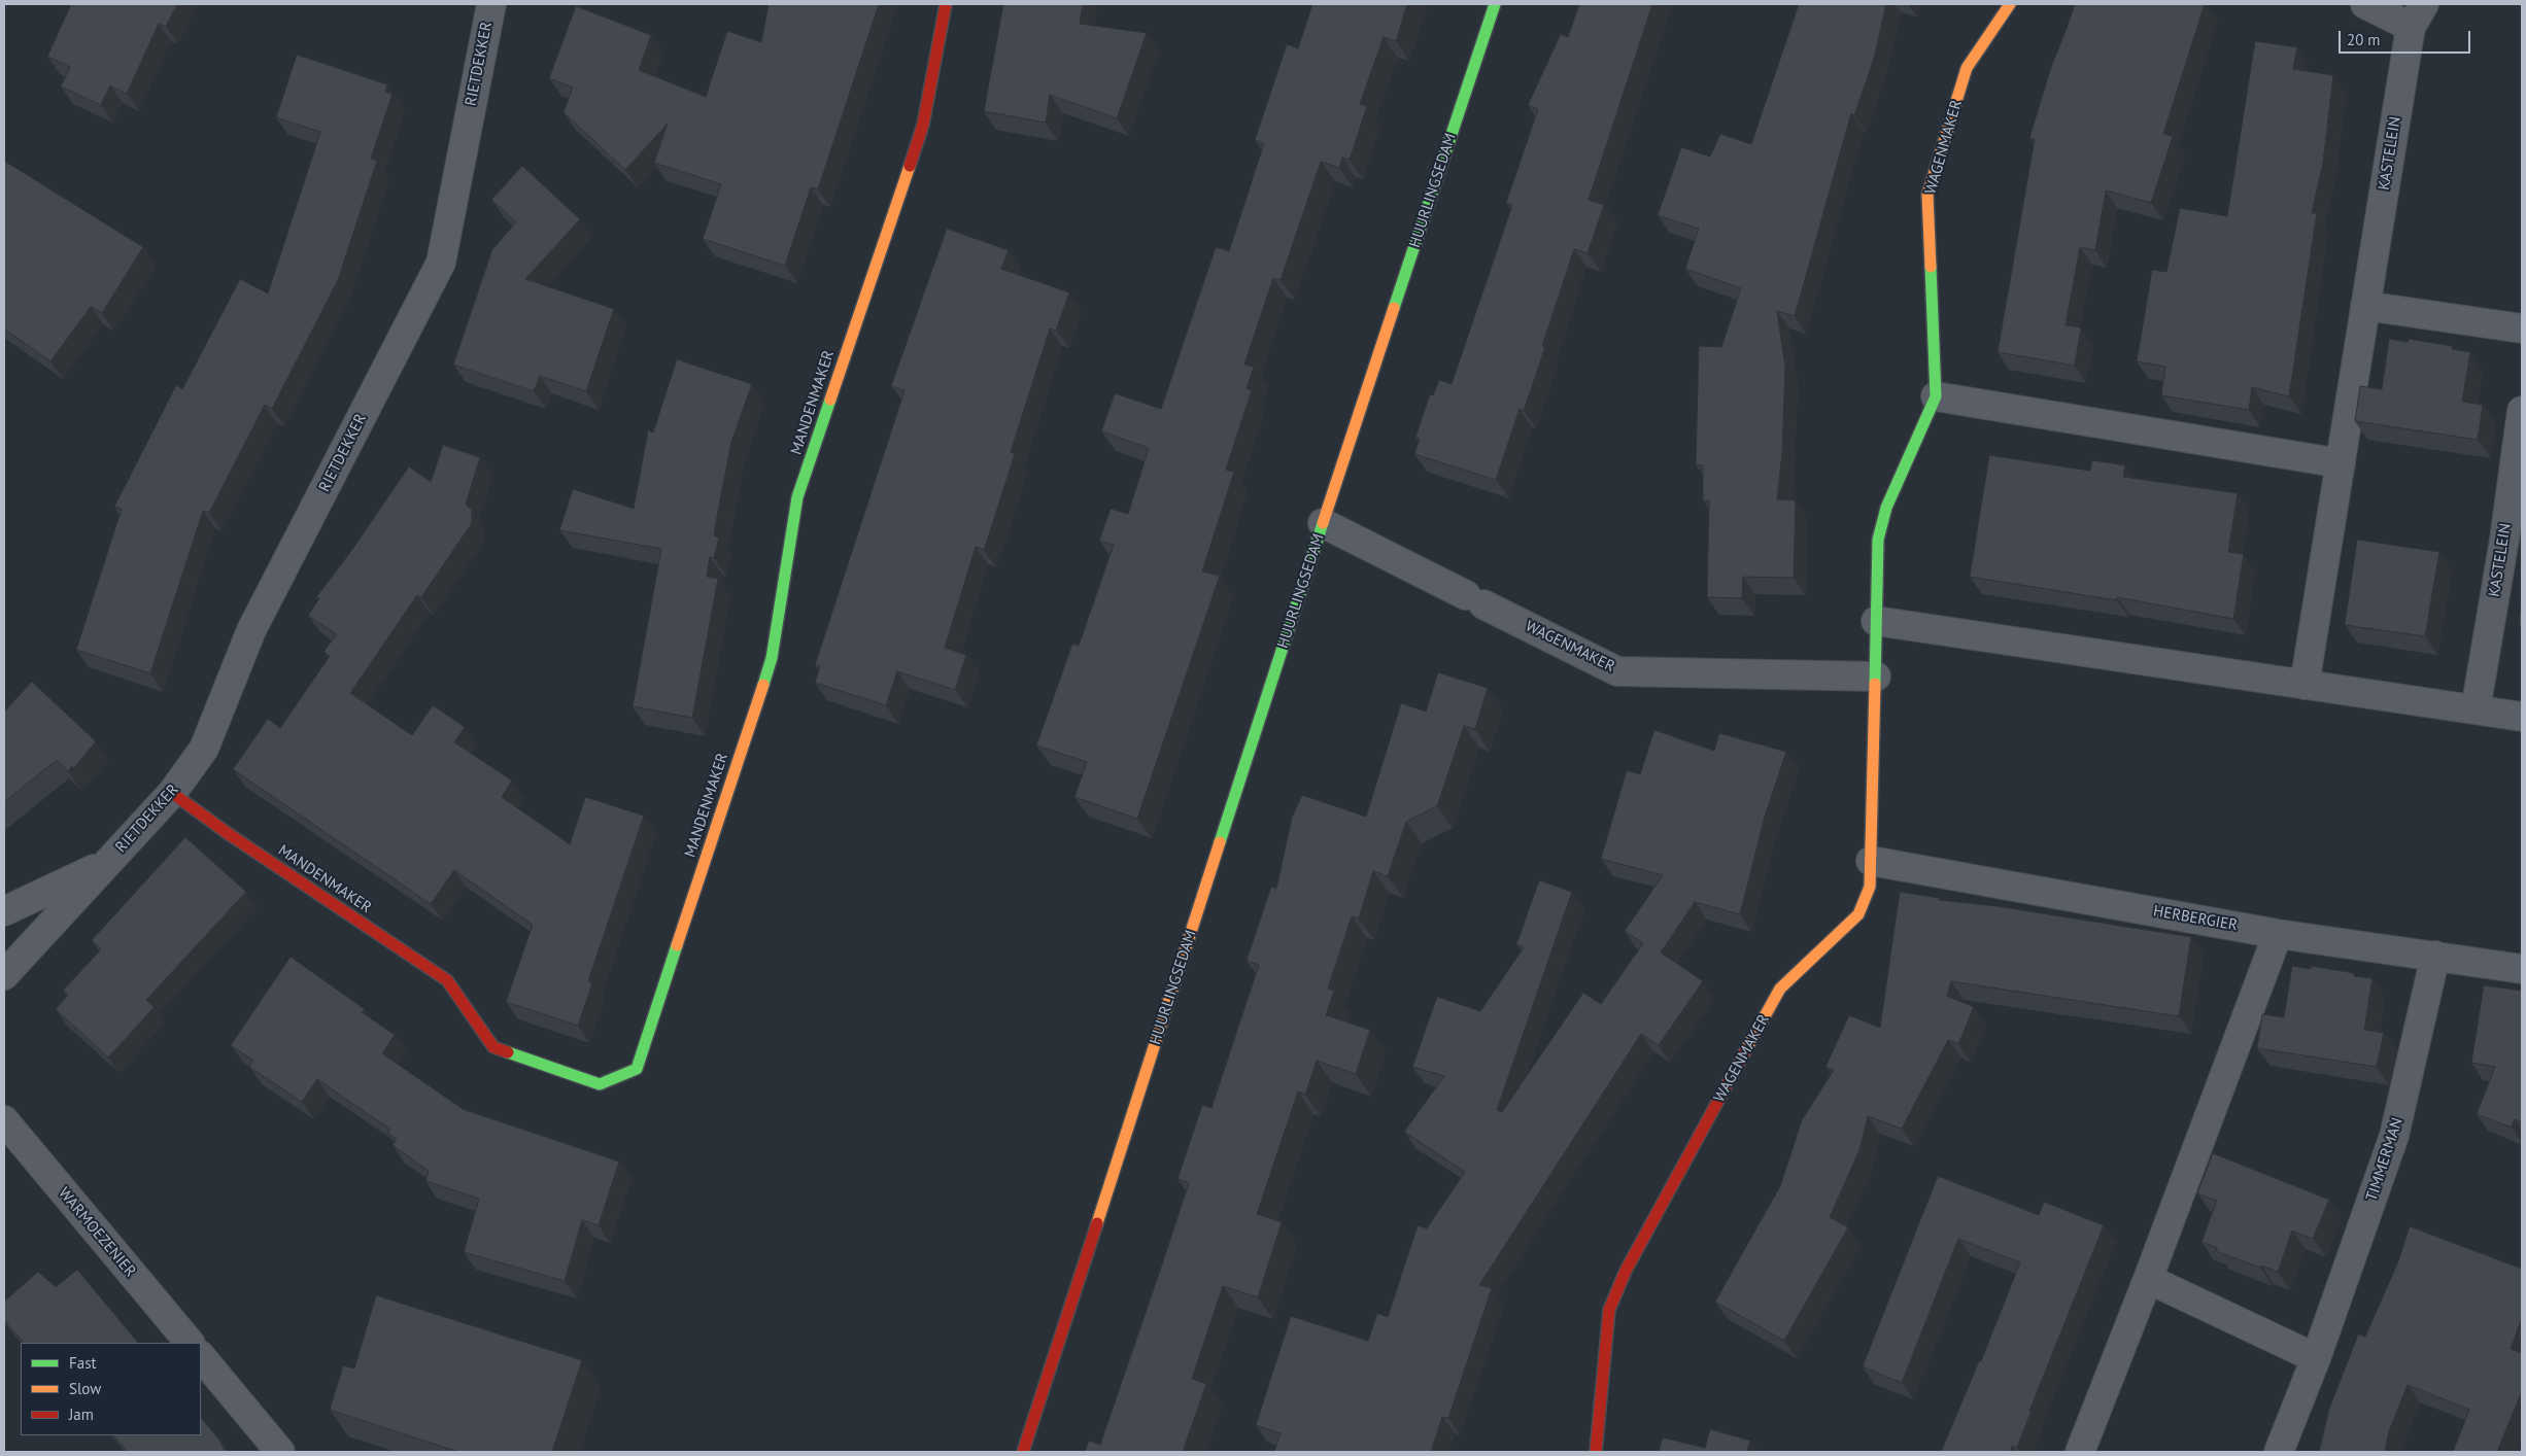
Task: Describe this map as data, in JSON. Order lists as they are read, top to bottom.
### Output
{
  "streets": {
    "street": [
      "RIETDEKKER",
      "WAGENMAKER",
      "KASTELEIN",
      "HUURLINGSEDAM",
      "MANDENMAKER",
      "HERBERGIER",
      "TIMMERMAN",
      "WARMOEZENIER"
    ]
  },
  "crossings": [
    ["RIETDEKKER", "MANDENMAKER"],
    ["WAGENMAKER", "HUURLINGSEDAM"],
    ["WAGENMAKER", "HERBERGIER"],
    ["HERBERGIER", "TIMMERMAN"]
  ],
  "legend": ["Fast", "Slow", "Jam"],
  "scale_bar": "20 m"
}
